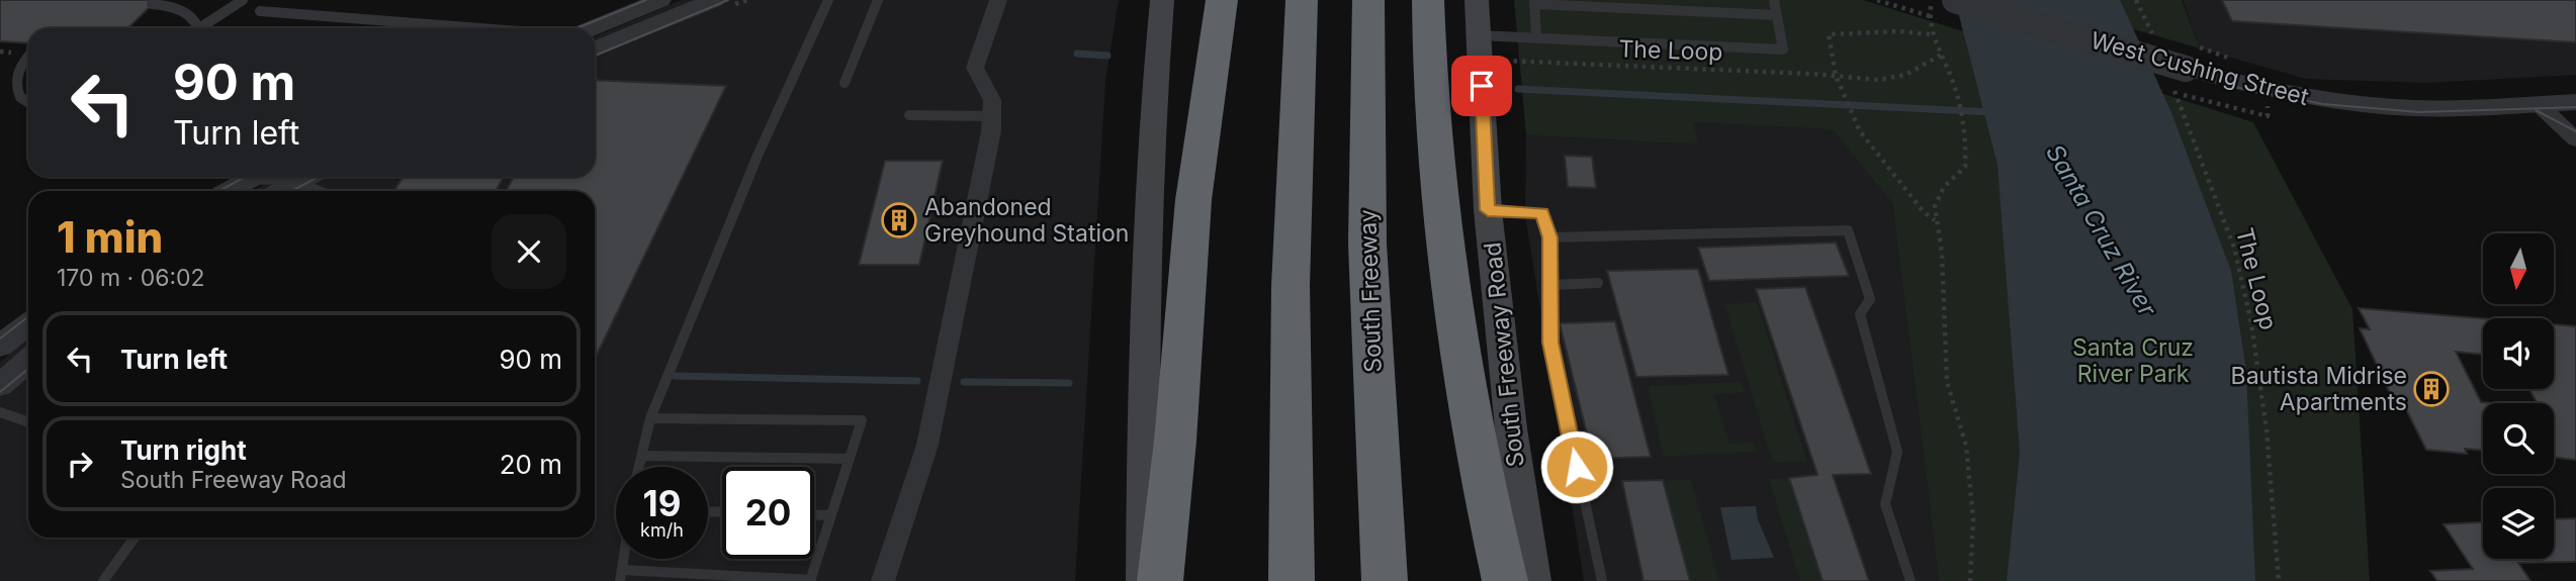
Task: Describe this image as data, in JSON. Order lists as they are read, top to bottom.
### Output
{
  "streets": {
    "highway": ["South Freeway"],
    "main road": ["South Freeway Road"],
    "street": ["West Cushing Street"],
    "path": ["The Loop"]
  },
  "crossings": [
    ["The Loop", "West Cushing Street"]
  ],
  "water": ["Santa Cruz River"],
  "parks": ["Santa Cruz River Park"],
  "places": {
    "building": ["Abandoned Greyhound Station", "Bautista Midrise Apartments"]
  },
  "north": "bottom",
  "page": {
    "turn": ["90 m", "Turn left"],
    "heading": ["1 min", "170 m · 06:02"],
    "list": [
      {
        "name": "Turn left",
        "value": "90 m"
      },
      {
        "name": "Turn right",
        "note": "South Freeway Road",
        "value": "20 m"
      }
    ],
    "speed": "19 km/h",
    "limit": "20"
  }
}
